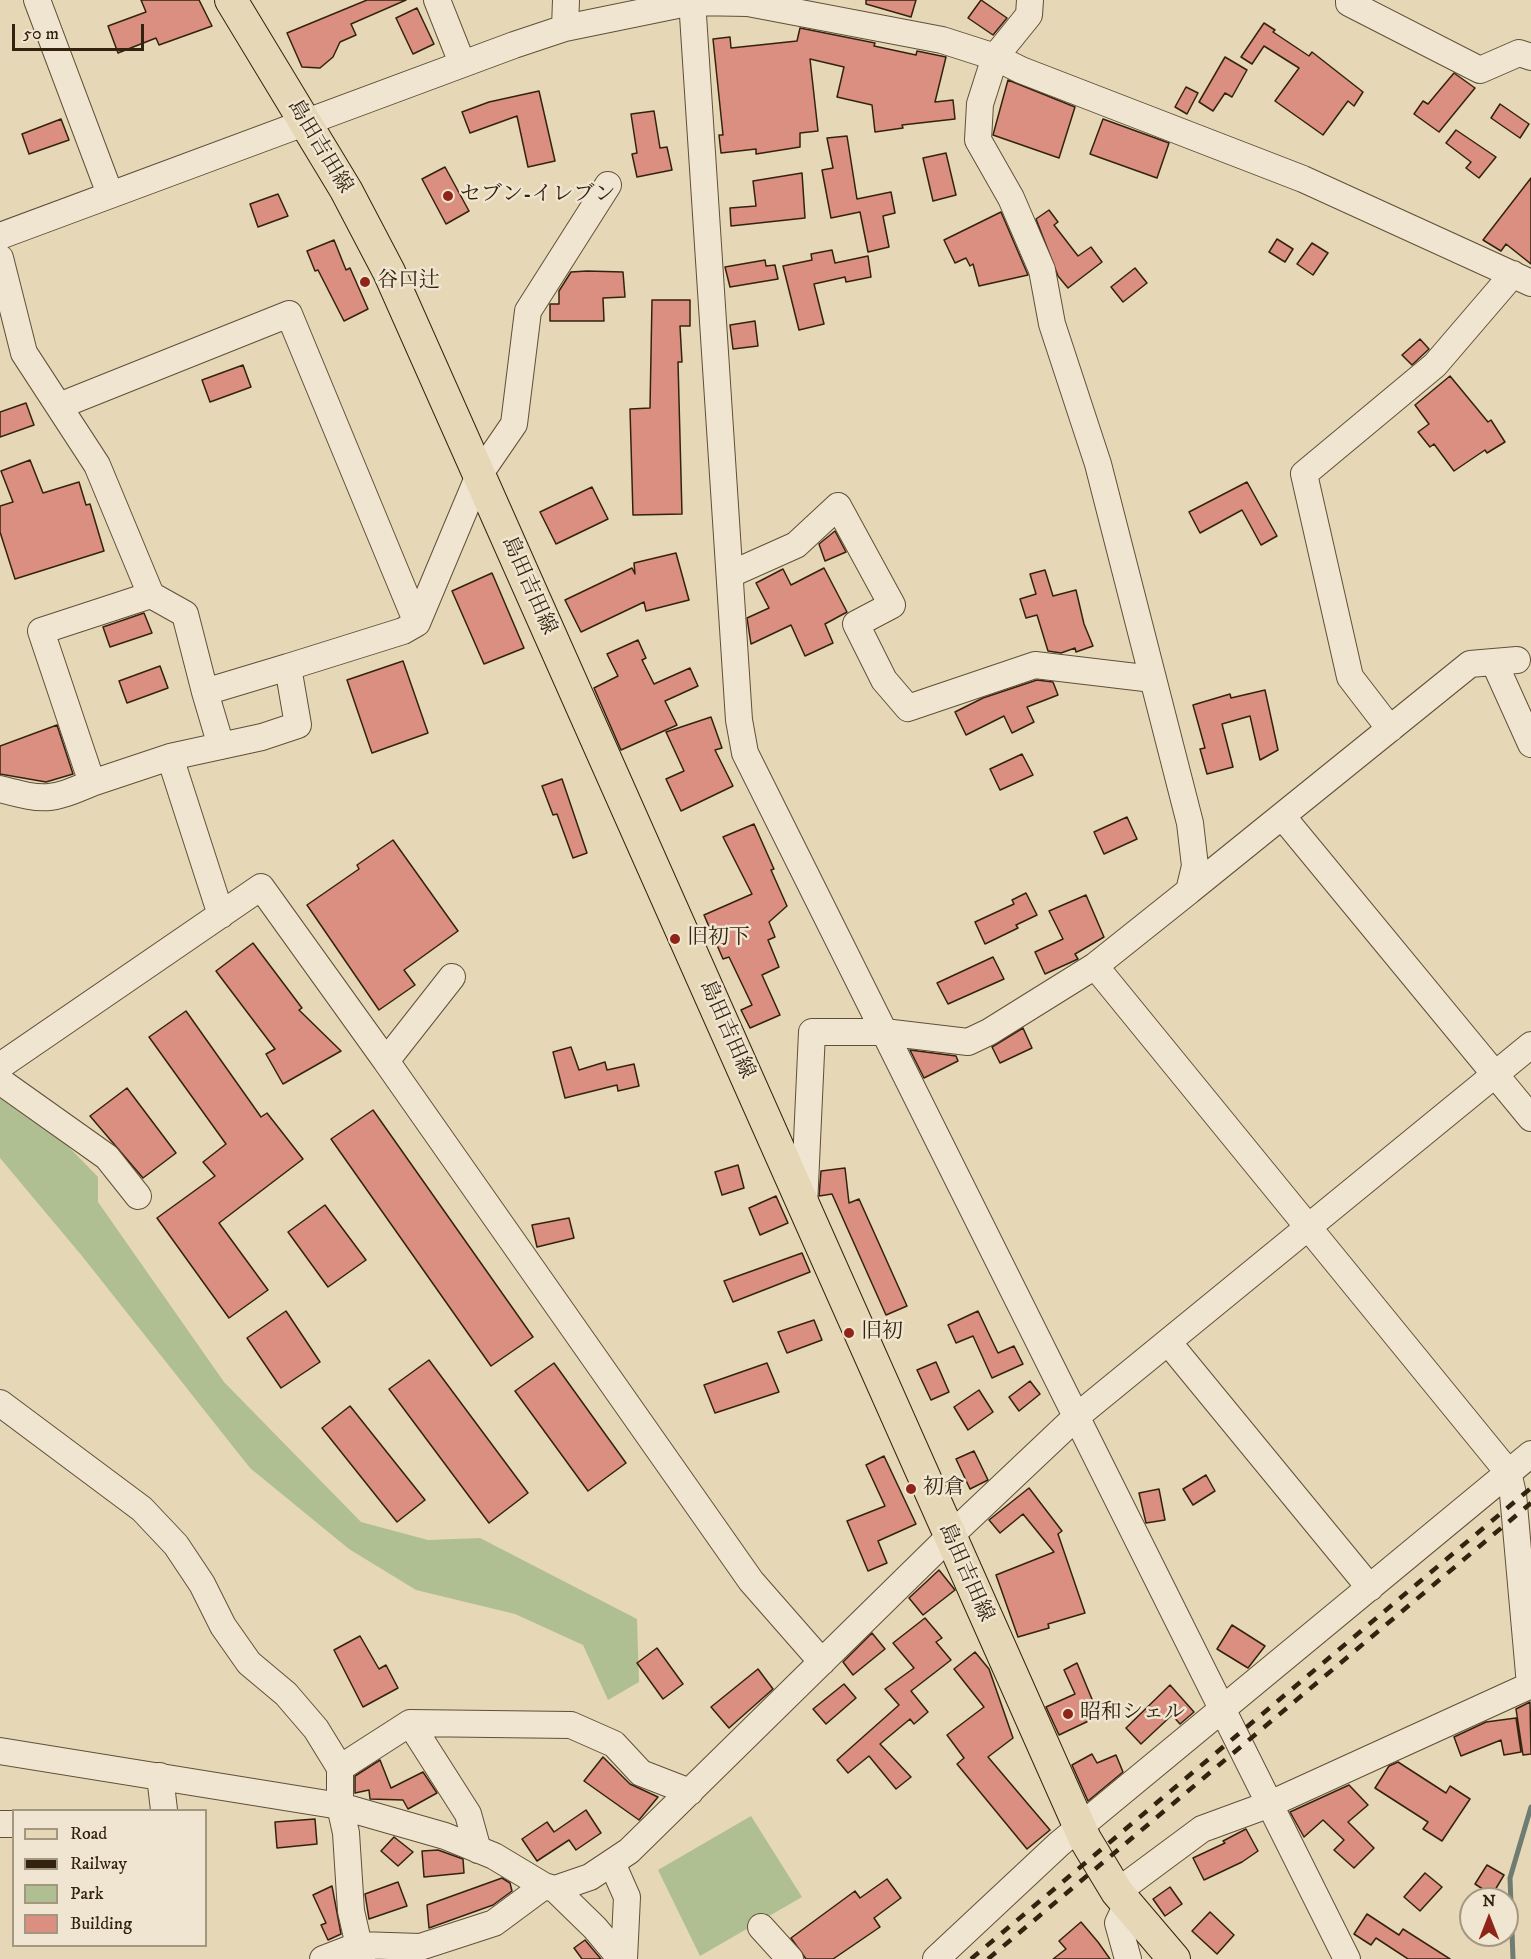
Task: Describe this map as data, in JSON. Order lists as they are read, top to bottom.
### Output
{
  "streets": {
    "main road": ["島田吉田線"]
  },
  "places": [
    "セブン-イレブン",
    "谷口辻",
    "旧初下",
    "旧初",
    "初倉",
    "昭和シェル"
  ],
  "legend": [
    "Road",
    "Railway",
    "Park",
    "Building"
  ],
  "scale_bar": "50 m",
  "north": "top"
}
